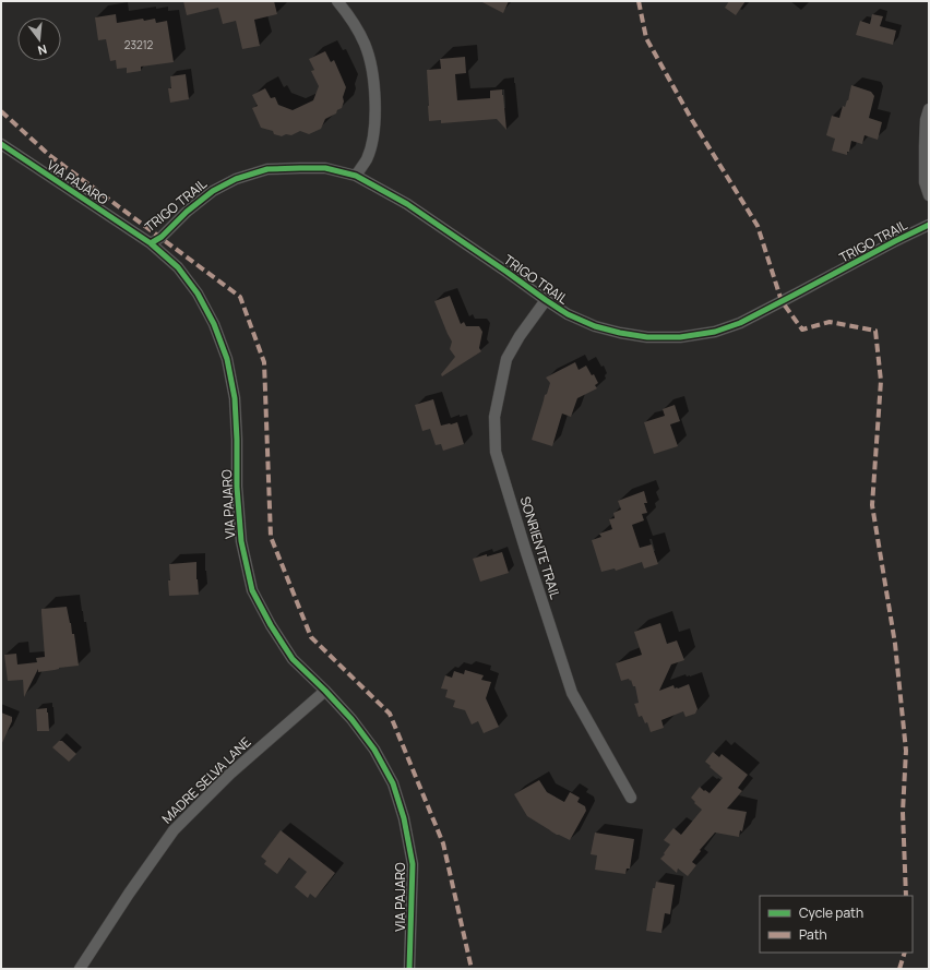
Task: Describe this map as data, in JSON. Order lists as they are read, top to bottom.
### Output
{
  "streets": {
    "street": [
      "VIA PAJARO",
      "TRIGO TRAIL",
      "SONRIENTE TRAIL",
      "MADRE SELVA LANE"
    ]
  },
  "crossings": [
    ["VIA PAJARO", "TRIGO TRAIL"],
    ["VIA PAJARO", "MADRE SELVA LANE"],
    ["TRIGO TRAIL", "SONRIENTE TRAIL"]
  ],
  "house_numbers": ["23212"],
  "legend": ["Cycle path", "Path"],
  "north": "bottom"
}
